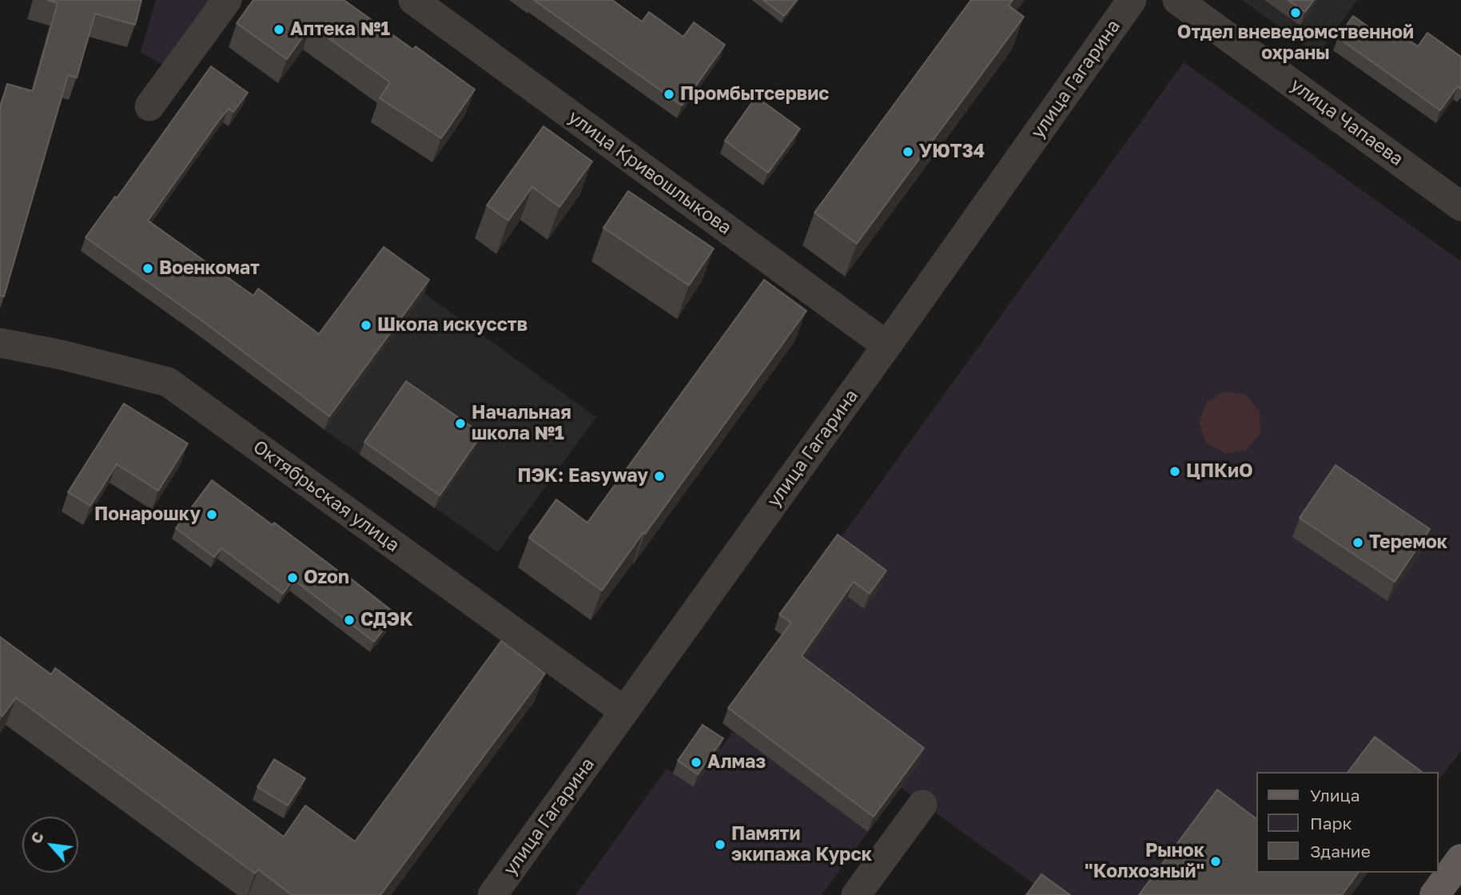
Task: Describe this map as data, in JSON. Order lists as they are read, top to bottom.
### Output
{
  "streets": {
    "street": [
      "улица Гагарина",
      "улица Чапаева",
      "улица Кривошлыкова",
      "Октябрьская улица"
    ]
  },
  "crossings": [
    ["улица Гагарина", "улица Кривошлыкова"],
    ["улица Гагарина", "Октябрьская улица"]
  ],
  "places": [
    "Отдел вневедомственной охраны",
    "Аптека №1",
    "Промбытсервис",
    "УЮТ34",
    "Военкомат",
    "Школа искусств",
    "Начальная школа №1",
    "ЦПКиО",
    "ПЭК: Easyway",
    "Понарошку",
    "Теремок",
    "Ozon",
    "СДЭК",
    "Алмаз",
    "Памяти экипажа Курск",
    "Рынок \"Колхозный\""
  ],
  "legend": ["Улица", "Парк", "Здание"],
  "north": "top left"
}
